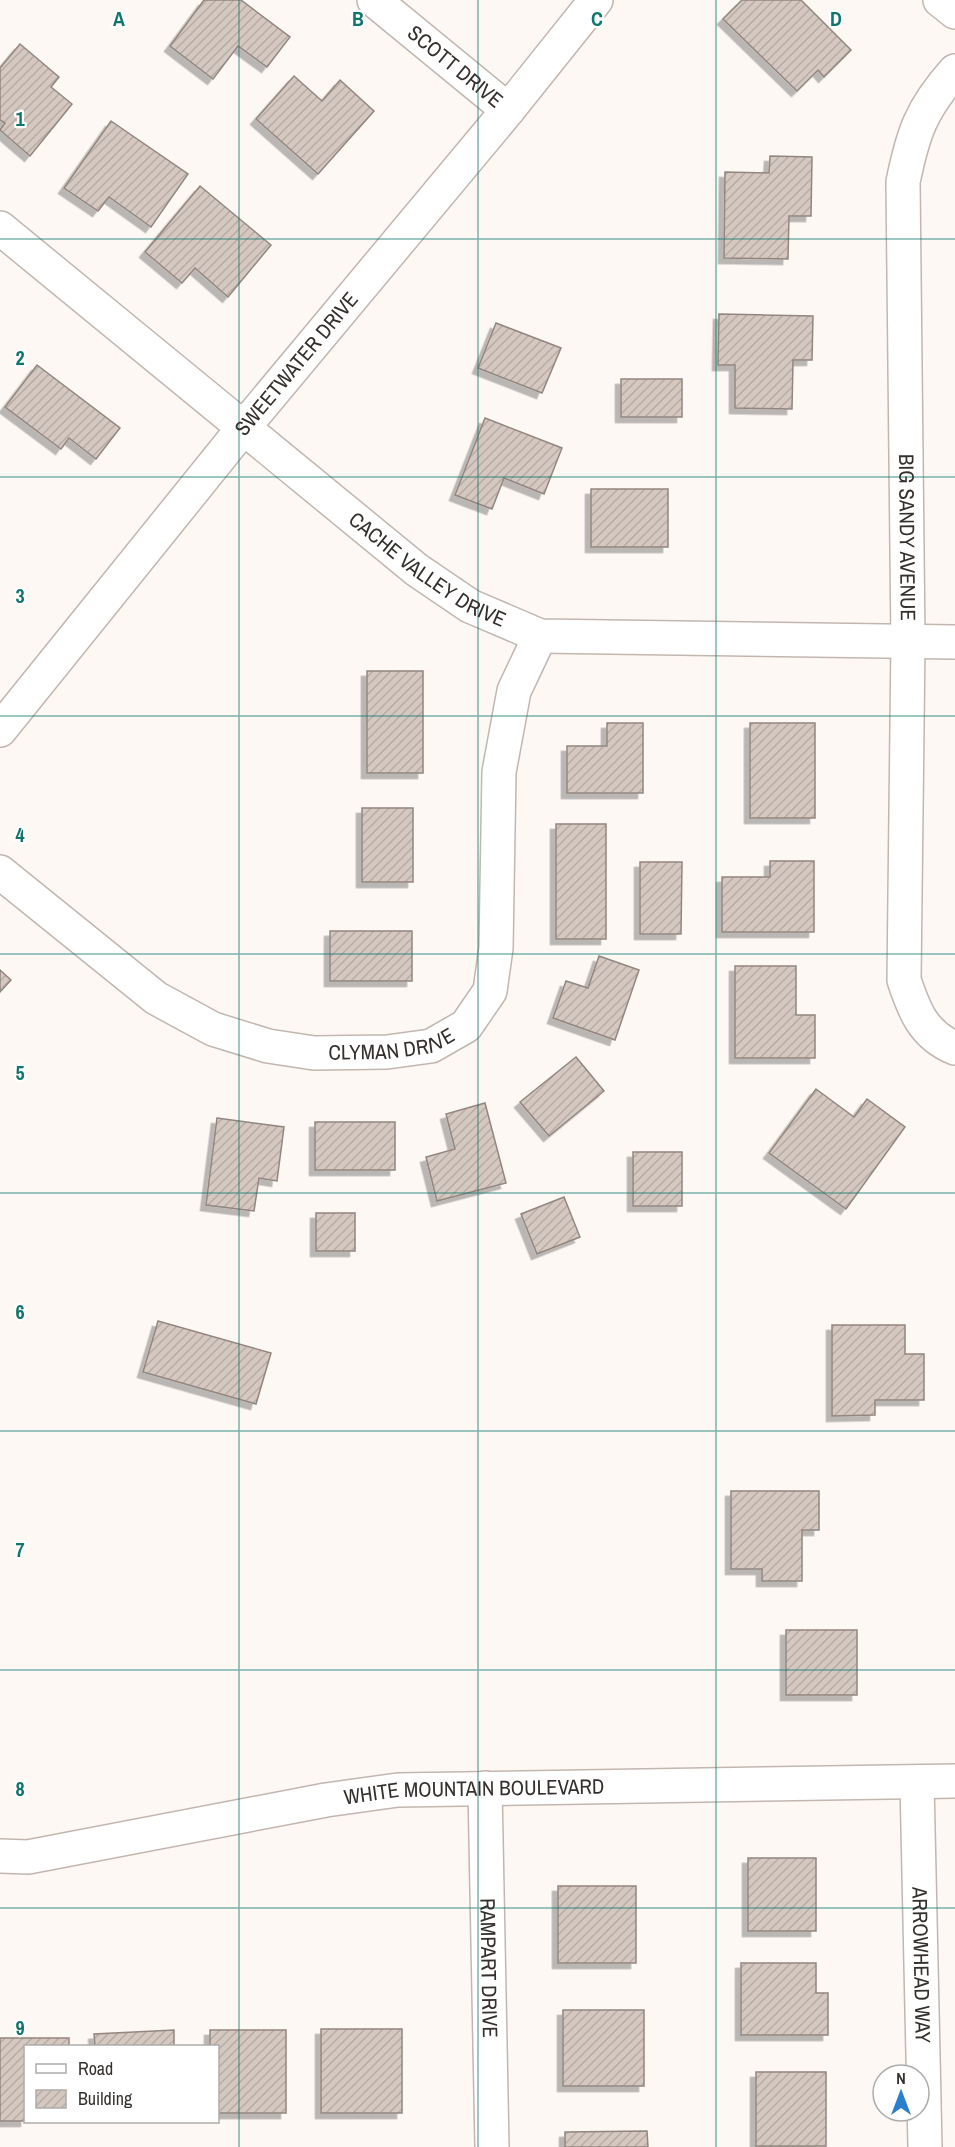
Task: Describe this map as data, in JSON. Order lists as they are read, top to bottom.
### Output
{
  "streets": {
    "street": [
      "SCOTT DRIVE",
      "SWEETWATER DRIVE",
      "BIG SANDY AVENUE",
      "CACHE VALLEY DRIVE",
      "CLYMAN DRIVE",
      "WHITE MOUNTAIN BOULEVARD",
      "ARROWHEAD WAY",
      "RAMPART DRIVE"
    ]
  },
  "crossings": [
    ["SCOTT DRIVE", "SWEETWATER DRIVE"],
    ["SWEETWATER DRIVE", "CACHE VALLEY DRIVE"],
    ["BIG SANDY AVENUE", "CACHE VALLEY DRIVE"],
    ["CACHE VALLEY DRIVE", "CLYMAN DRIVE"],
    ["WHITE MOUNTAIN BOULEVARD", "ARROWHEAD WAY"],
    ["WHITE MOUNTAIN BOULEVARD", "RAMPART DRIVE"]
  ],
  "legend": ["Road", "Building"],
  "north": "top",
  "grid": {
    "columns": [
      "A",
      "B",
      "C",
      "D"
    ],
    "rows": [
      "1",
      "2",
      "3",
      "4",
      "5",
      "6",
      "7",
      "8",
      "9"
    ]
  }
}
